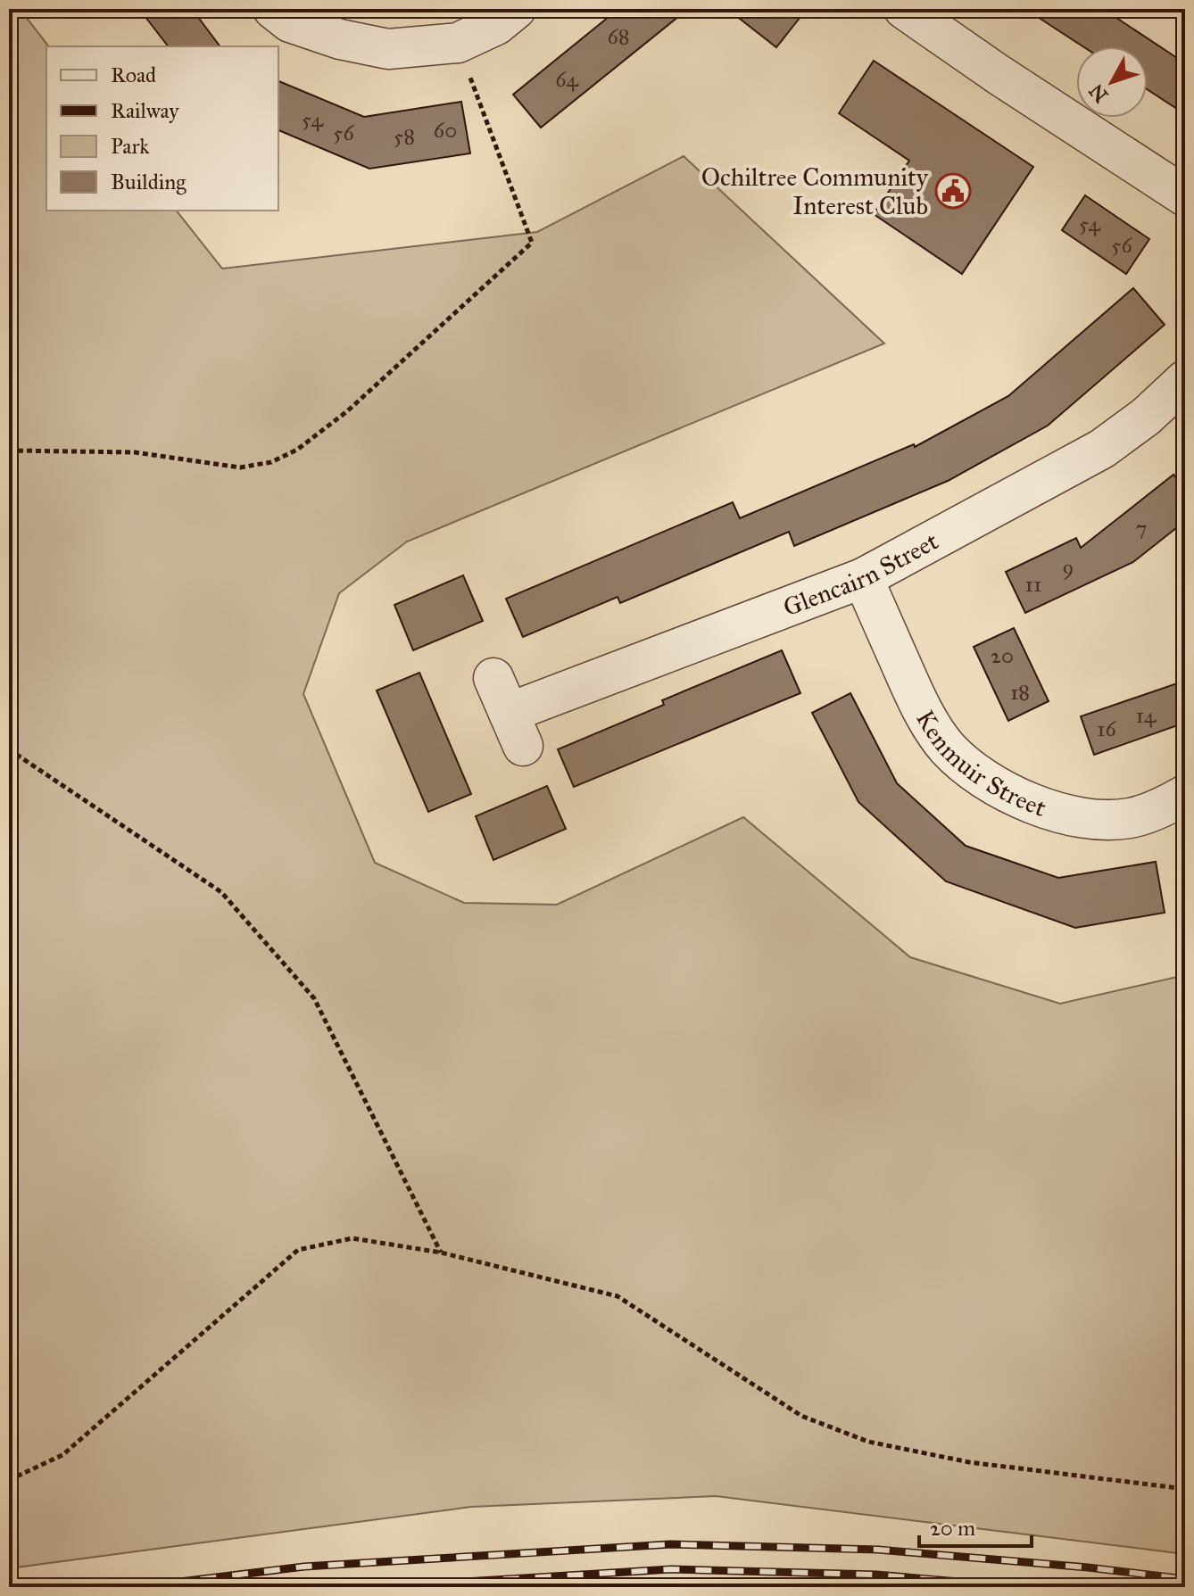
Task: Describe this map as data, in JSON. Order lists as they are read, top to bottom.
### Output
{
  "streets": {
    "street": ["Glencairn Street", "Kenmuir Street"]
  },
  "crossings": [
    ["Glencairn Street", "Kenmuir Street"]
  ],
  "places": {
    "public building": ["Ochiltree Community Interest Club"]
  },
  "house_numbers": [
    "68",
    "64",
    "54",
    "60",
    "56",
    "58",
    "54",
    "56",
    "7",
    "9",
    "11",
    "20",
    "18",
    "14",
    "16"
  ],
  "legend": [
    "Road",
    "Railway",
    "Park",
    "Building"
  ],
  "scale_bar": "20 m",
  "north": "bottom left"
}
